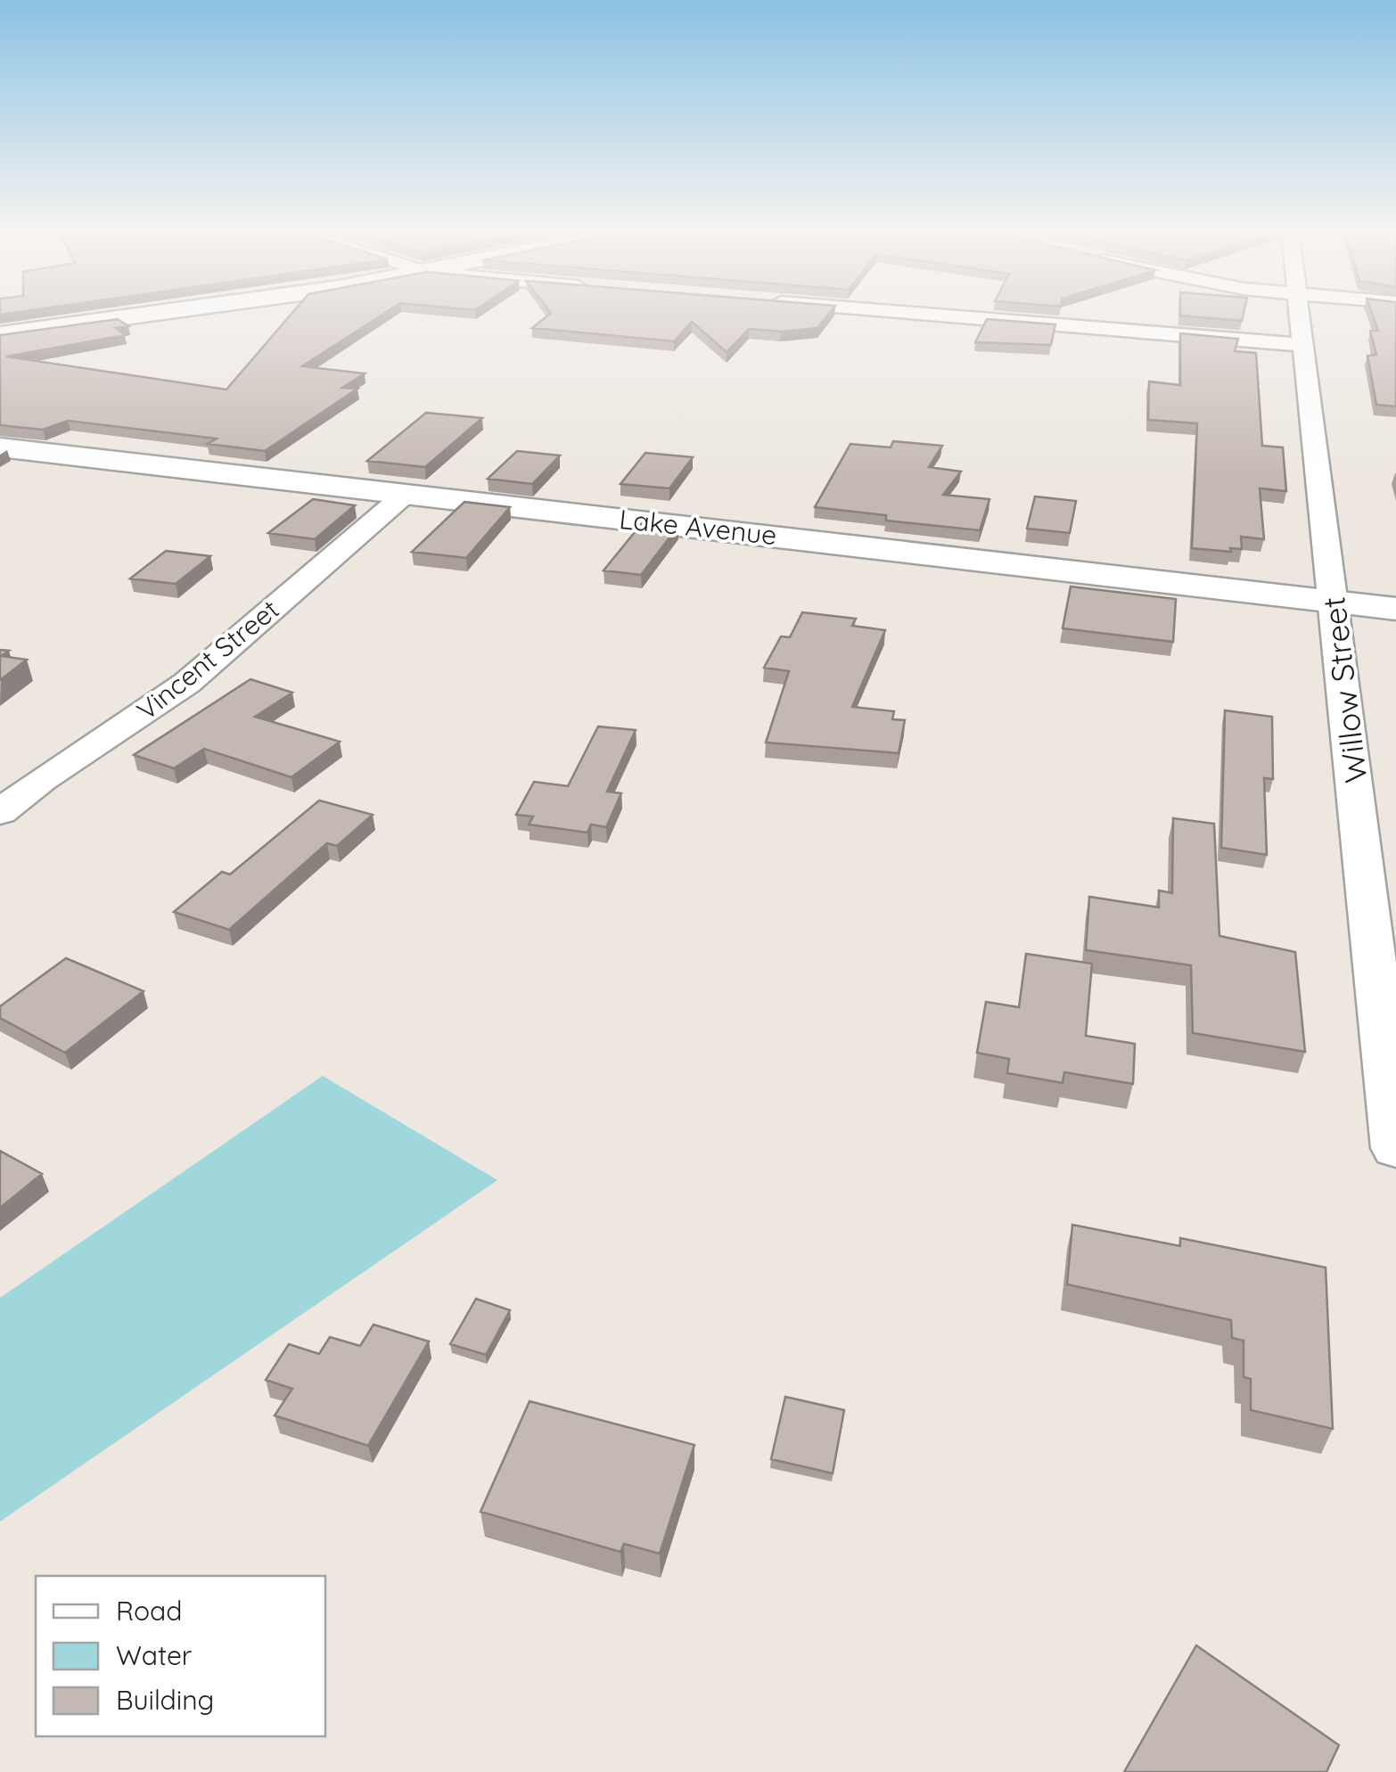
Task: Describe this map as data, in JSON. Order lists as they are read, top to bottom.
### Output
{
  "streets": {
    "street": ["Lake Avenue", "Vincent Street", "Willow Street"]
  },
  "crossings": [
    ["Lake Avenue", "Vincent Street"],
    ["Lake Avenue", "Willow Street"]
  ],
  "legend": ["Road", "Water", "Building"]
}
